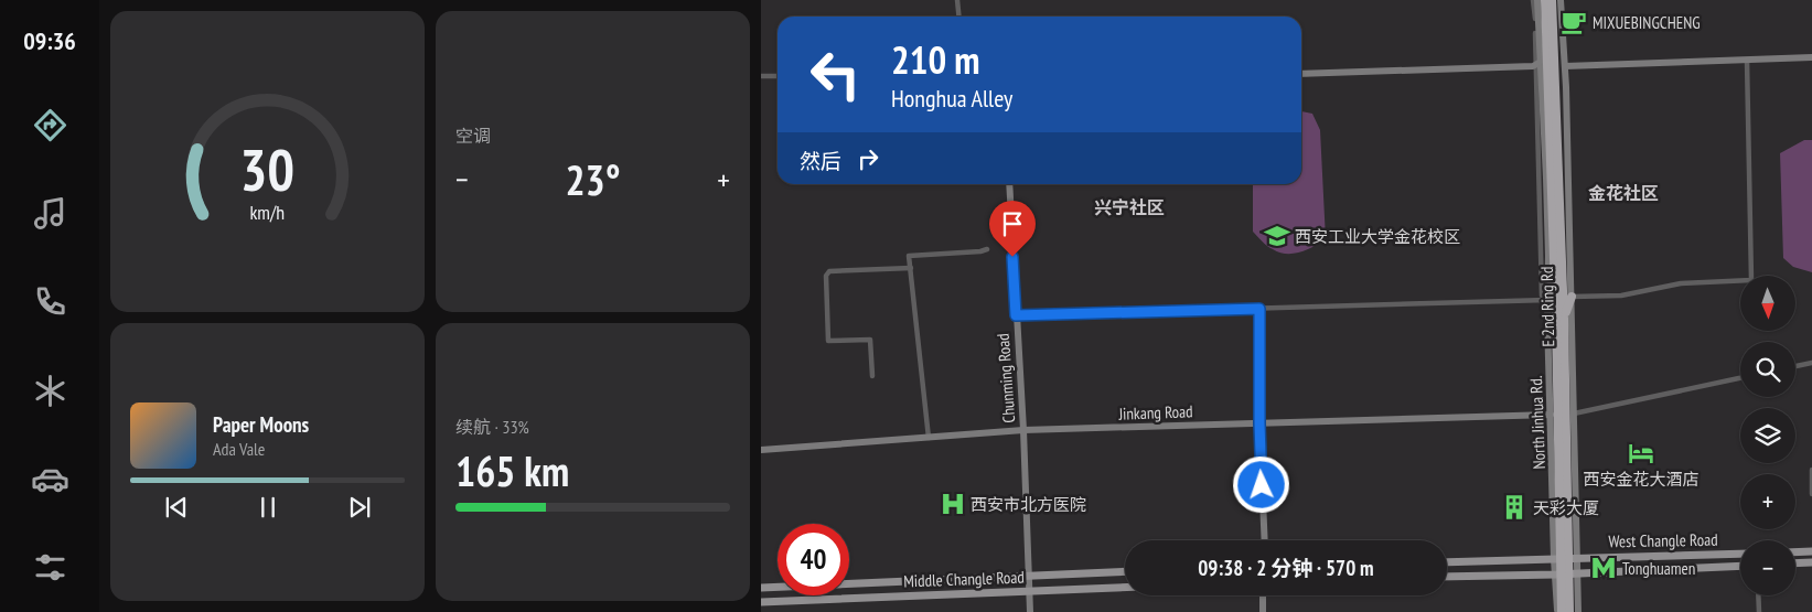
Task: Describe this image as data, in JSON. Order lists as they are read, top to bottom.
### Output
{
  "streets": {
    "highway": ["E 2nd Ring Rd"],
    "main road": ["West Changle Road", "Middle Changle Road"],
    "street": ["Chunming Road", "Jinkang Road", "North Jinhua Rd."]
  },
  "crossings": [
    ["Chunming Road", "Jinkang Road"],
    ["Chunming Road", "Middle Changle Road"],
    ["Jinkang Road", "North Jinhua Rd."]
  ],
  "districts": ["金花社区", "兴宁社区"],
  "places": {
    "cafe": ["MIXUEBINGCHENG"],
    "school or university": ["西安工业大学金花校区"],
    "hotel": ["西安金花大酒店"],
    "hospital": ["西安市北方医院"],
    "building": ["天彩大厦"],
    "metro station": ["Tonghuamen"]
  },
  "north": "bottom",
  "page": {
    "tabs": "09:36",
    "tile": [
      "空调",
      ["续航 · 33%", "165 km"]
    ],
    "turn": ["210 m", "Honghua Alley"],
    "then": "然后",
    "heat": ["−", "23°", "+"],
    "map_buttons": ["+", "−"],
    "song": ["Paper Moons", "Ada Vale"],
    "limit": "40",
    "trip": "09:38 · 2 分钟 · 570 m",
    "gauge": ["30", "km/h"]
  }
}
